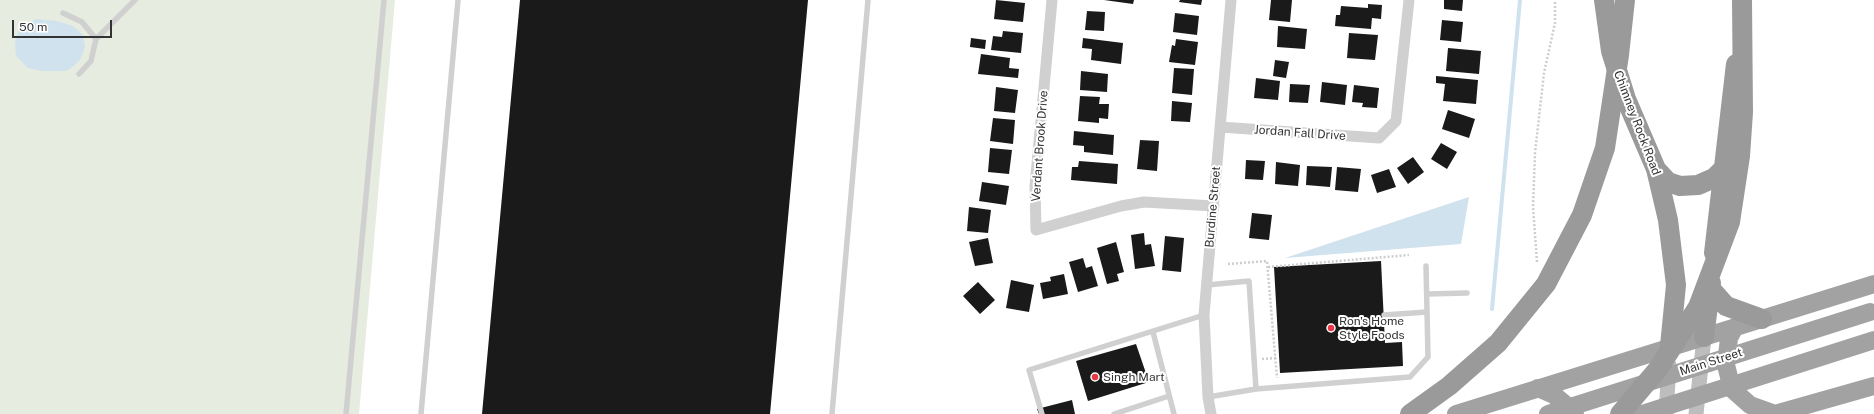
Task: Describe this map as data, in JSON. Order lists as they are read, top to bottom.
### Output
{
  "streets": {
    "highway": ["Chimney Rock Road", "Main Street"],
    "street": ["Jordan Fall Drive", "Verdant Brook Drive", "Burdine Street"]
  },
  "crossings": [
    ["Jordan Fall Drive", "Burdine Street"],
    ["Verdant Brook Drive", "Burdine Street"]
  ],
  "places": ["Ron's Home Style Foods", "Singh Mart"],
  "scale_bar": "50 m"
}
